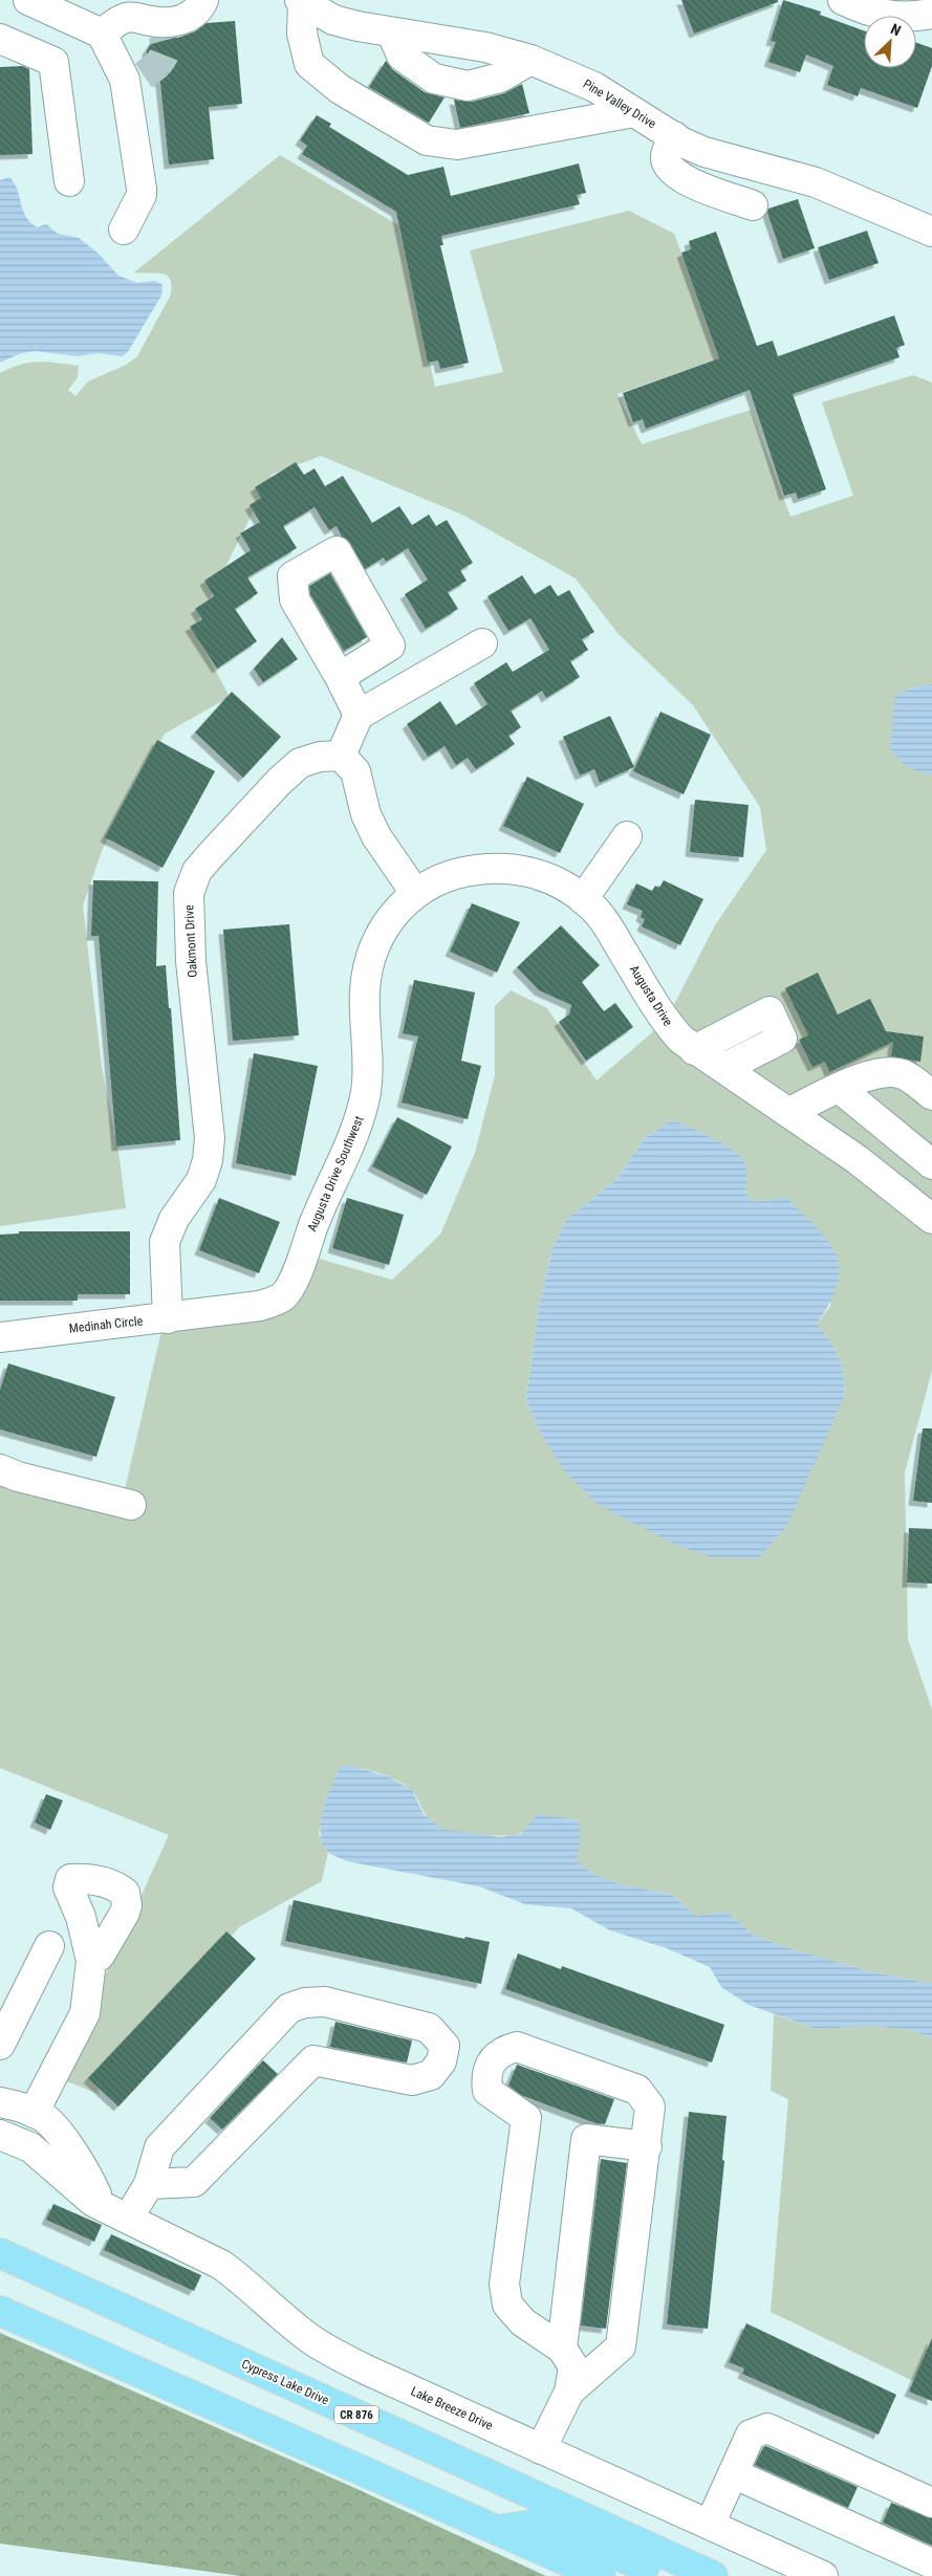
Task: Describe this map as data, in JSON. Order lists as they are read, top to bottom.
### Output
{
  "streets": {
    "main road": ["Cypress Lake Drive", "CR 876"],
    "street": [
      "Pine Valley Drive",
      "Oakmont Drive",
      "Augusta Drive",
      "Augusta Drive Southwest",
      "Medinah Circle",
      "Lake Breeze Drive"
    ]
  },
  "crossings": [
    ["Oakmont Drive", "Medinah Circle"],
    ["Augusta Drive", "Augusta Drive Southwest"],
    ["Augusta Drive Southwest", "Medinah Circle"]
  ],
  "north": "top right"
}
